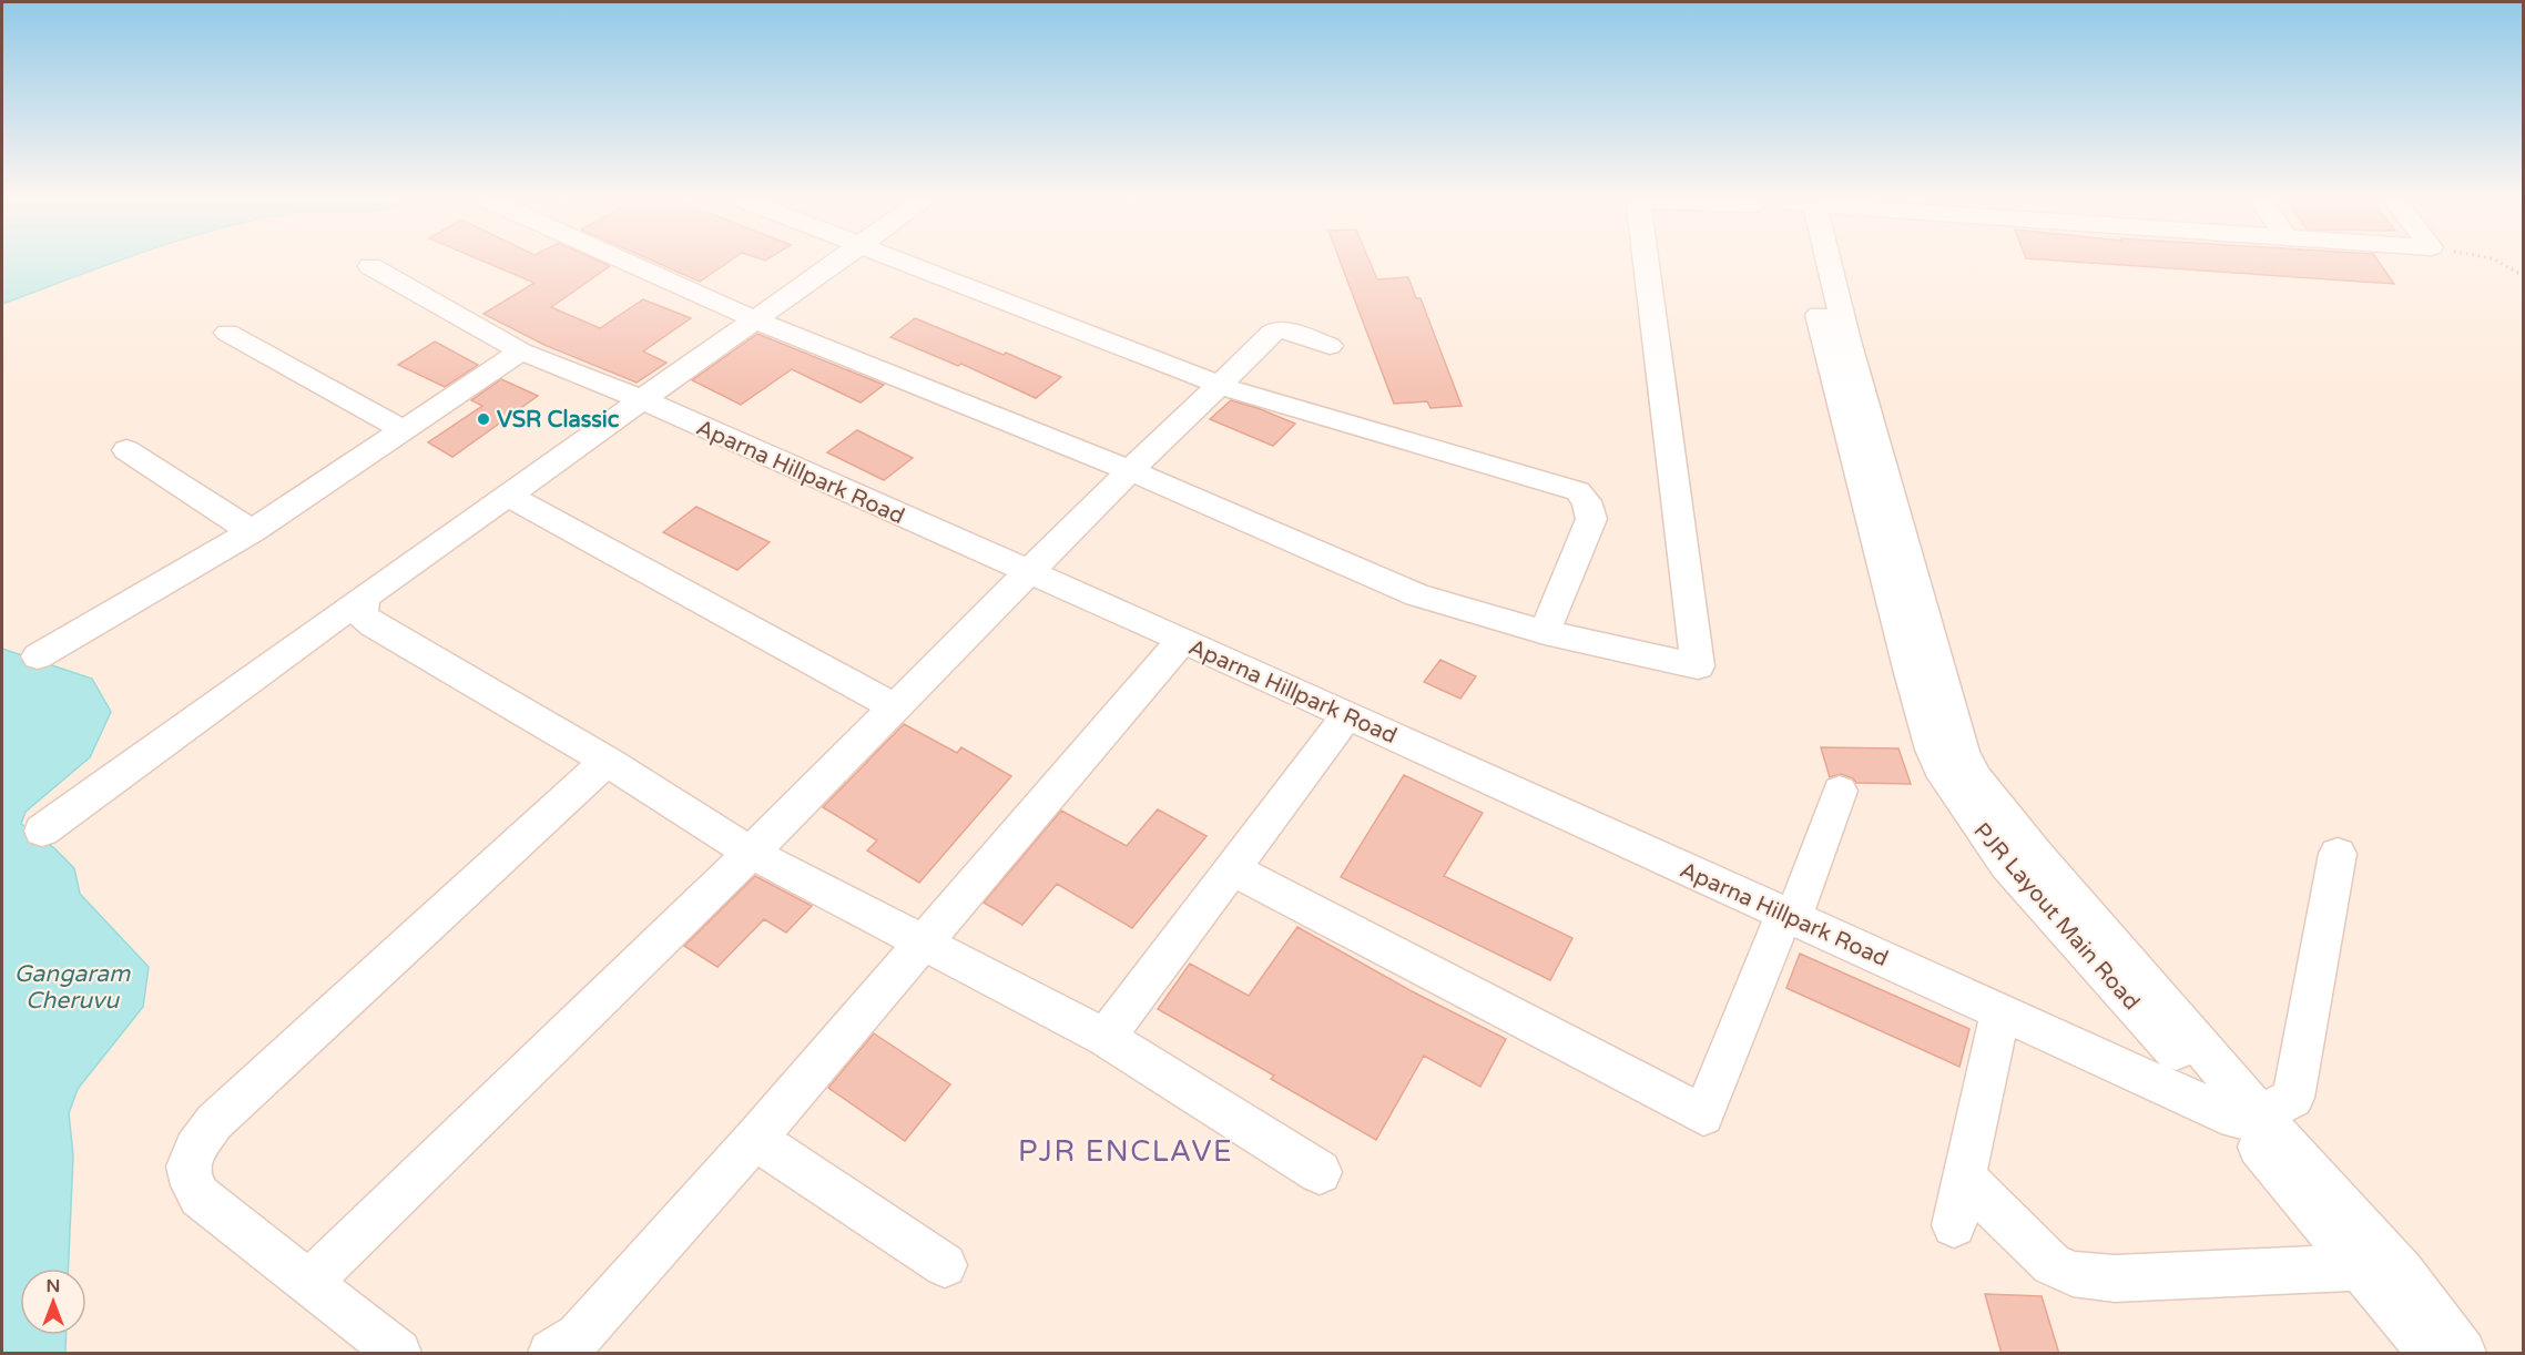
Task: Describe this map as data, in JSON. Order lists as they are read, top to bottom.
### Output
{
  "streets": {
    "street": ["Aparna Hillpark Road", "PJR Layout Main Road"]
  },
  "crossings": [
    ["Aparna Hillpark Road", "PJR Layout Main Road"]
  ],
  "districts": ["PJR ENCLAVE"],
  "water": ["Gangaram Cheruvu"],
  "places": ["VSR Classic"],
  "north": "top"
}
